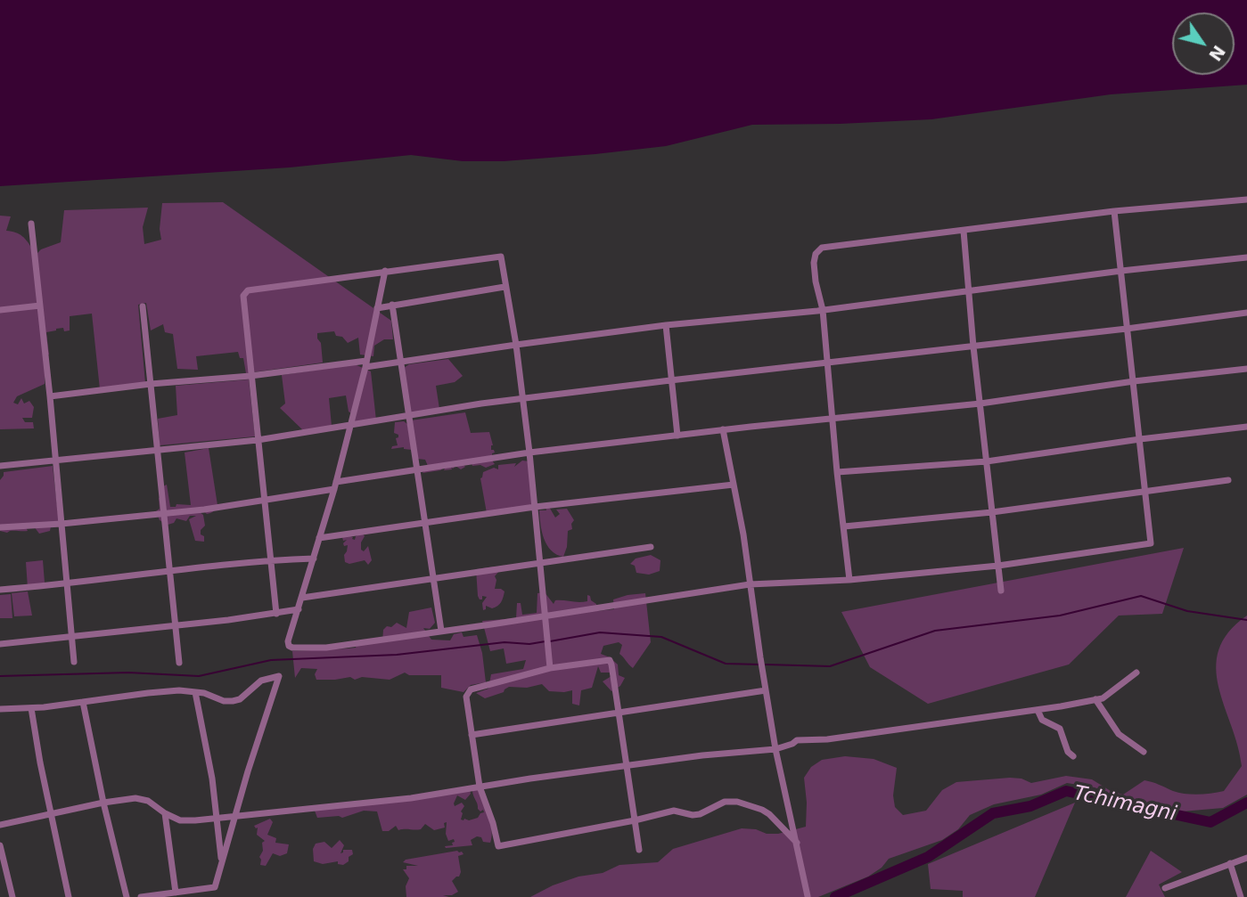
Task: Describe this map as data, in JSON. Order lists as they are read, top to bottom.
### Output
{
  "water": ["Tchimagni"],
  "north": "bottom right"
}
